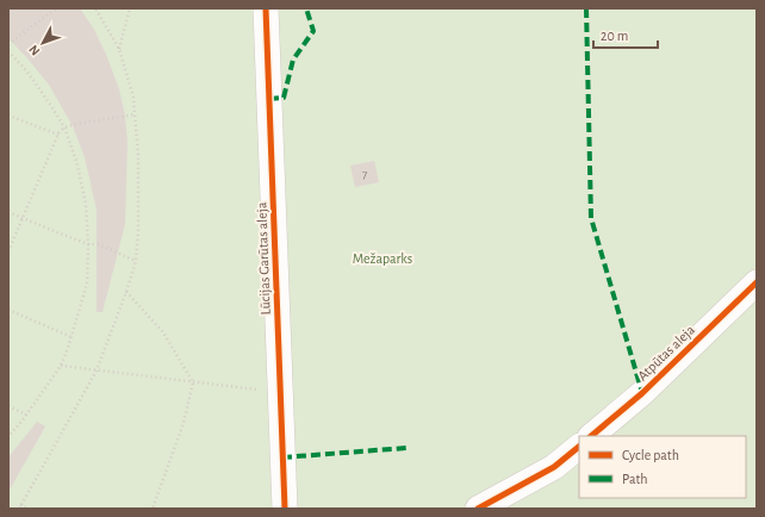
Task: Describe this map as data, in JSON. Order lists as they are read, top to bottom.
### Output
{
  "streets": {
    "street": ["Lūcijas Garūtas aleja", "Atpūtas aleja"]
  },
  "parks": ["Mežaparks"],
  "house_numbers": ["7"],
  "legend": ["Cycle path", "Path"],
  "scale_bar": "20 m",
  "north": "bottom left"
}
